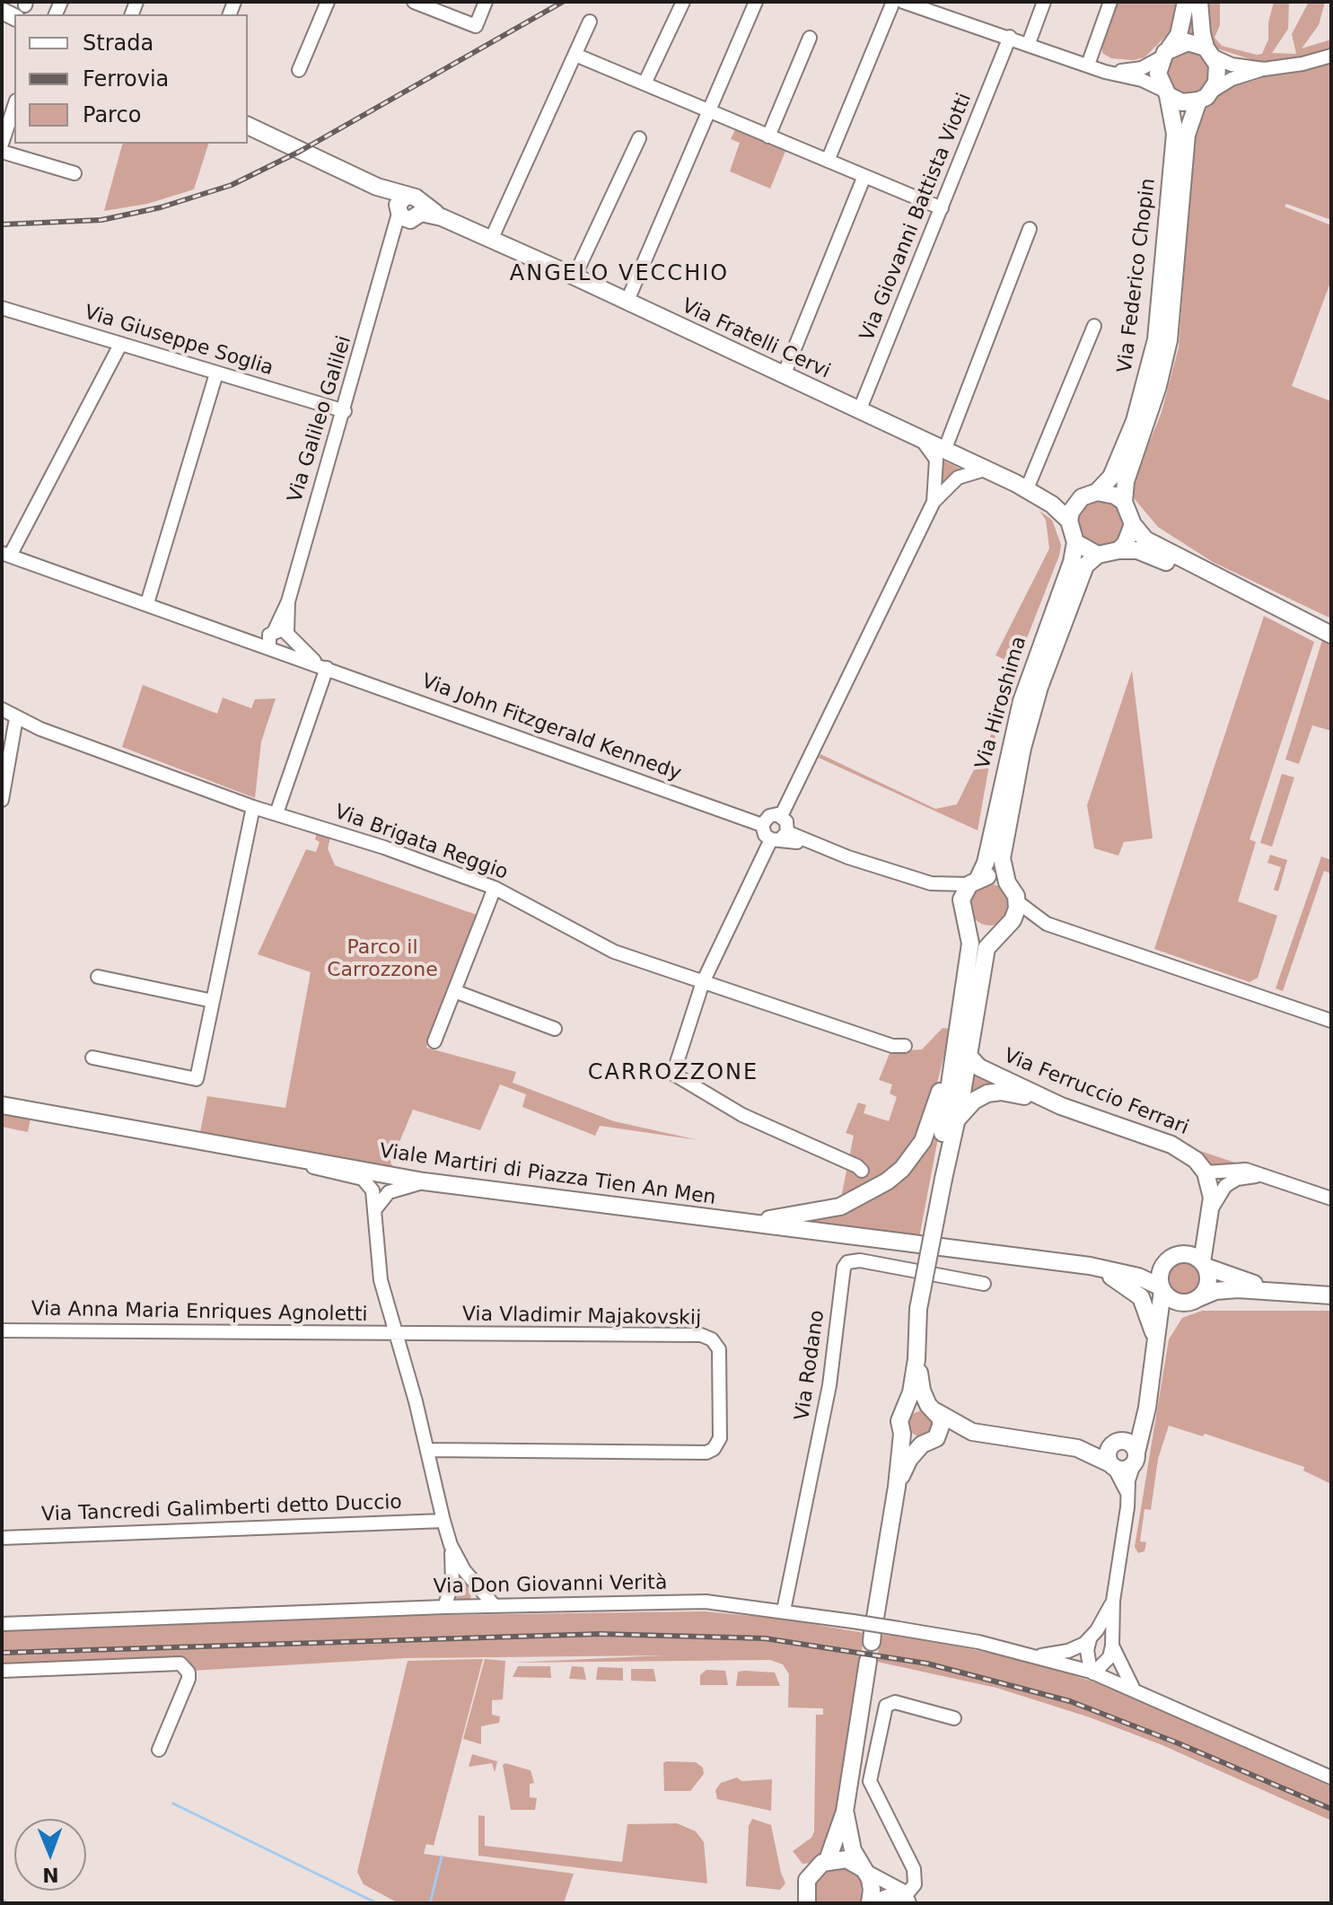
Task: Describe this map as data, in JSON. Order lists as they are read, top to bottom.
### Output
{
  "streets": {
    "main road": [
      "Via Federico Chopin",
      "Via Fratelli Cervi",
      "Via Hiroshima",
      "Via Ferruccio Ferrari",
      "Viale Martiri di Piazza Tien An Men"
    ],
    "street": [
      "Via Giovanni Battista Viotti",
      "Via Giuseppe Soglia",
      "Via Galileo Galilei",
      "Via John Fitzgerald Kennedy",
      "Via Brigata Reggio",
      "Via Anna Maria Enriques Agnoletti",
      "Via Vladimir Majakovskij",
      "Via Rodano",
      "Via Tancredi Galimberti detto Duccio",
      "Via Don Giovanni Verità"
    ]
  },
  "crossings": [
    ["Via Giovanni Battista Viotti", "Via Fratelli Cervi"],
    ["Via Federico Chopin", "Via Fratelli Cervi"],
    ["Via Federico Chopin", "Via Hiroshima"],
    ["Via Fratelli Cervi", "Via Galileo Galilei"],
    ["Via Fratelli Cervi", "Via Hiroshima"],
    ["Via Giuseppe Soglia", "Via Galileo Galilei"],
    ["Via Galileo Galilei", "Via John Fitzgerald Kennedy"],
    ["Via Hiroshima", "Via Ferruccio Ferrari"],
    ["Via Anna Maria Enriques Agnoletti", "Via Vladimir Majakovskij"],
    ["Via Rodano", "Via Don Giovanni Verità"]
  ],
  "districts": ["ANGELO VECCHIO", "CARROZZONE"],
  "parks": ["Parco il Carrozzone"],
  "legend": ["Strada", "Ferrovia", "Parco"],
  "north": "bottom"
}
